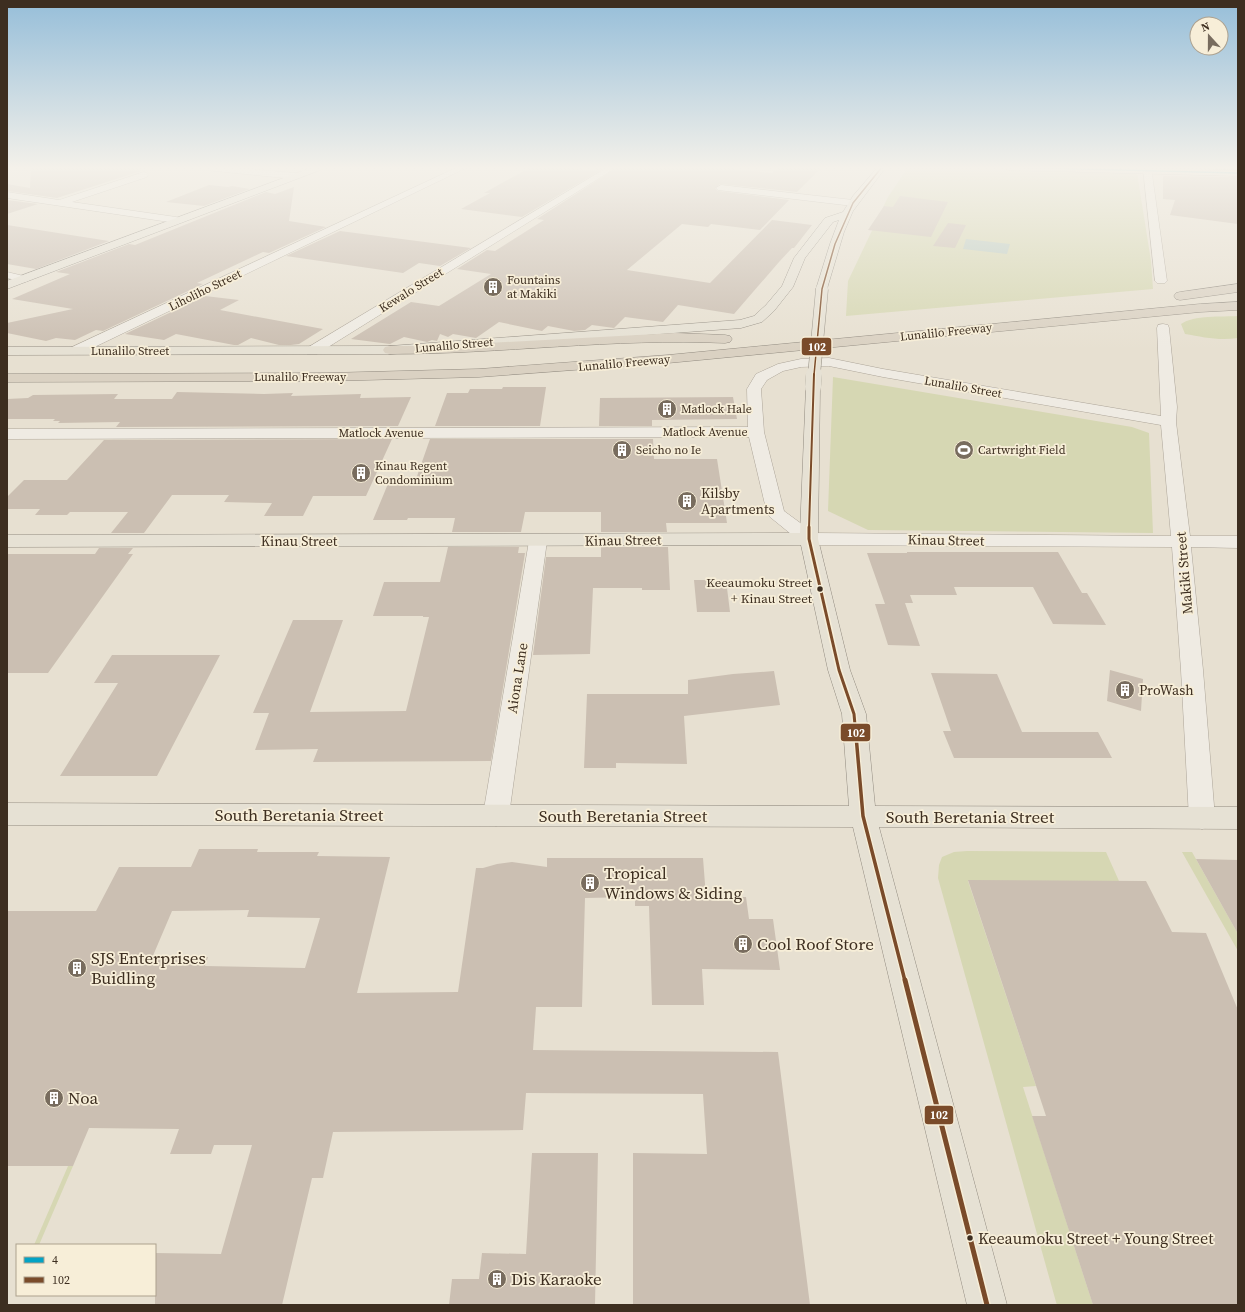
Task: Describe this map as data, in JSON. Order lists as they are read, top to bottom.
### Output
{
  "streets": {
    "highway": ["Lunalilo Freeway"],
    "main road": ["Lunalilo Street", "Kinau Street", "South Beretania Street"],
    "street": [
      "Liholiho Street",
      "Kewalo Street",
      "Matlock Avenue",
      "Makiki Street",
      "Aiona Lane"
    ]
  },
  "crossings": [
    ["Liholiho Street", "Lunalilo Street"],
    ["Kewalo Street", "Lunalilo Street"],
    ["Lunalilo Street", "Matlock Avenue"],
    ["Lunalilo Street", "Makiki Street"],
    ["Kinau Street", "Makiki Street"],
    ["Kinau Street", "Aiona Lane"],
    ["Makiki Street", "South Beretania Street"],
    ["Aiona Lane", "South Beretania Street"]
  ],
  "places": {
    "building": [
      "Fountains at Makiki",
      "Matlock Hale",
      "Seicho no Ie",
      "Kinau Regent Condominium",
      "Kilsby Apartments",
      "ProWash",
      "Tropical Windows & Siding",
      "Cool Roof Store",
      "SJS Enterprises Buidling",
      "Noa",
      "Dis Karaoke"
    ],
    "sports": ["Cartwright Field"],
    "other": ["Keeaumoku Street + Kinau Street", "Keeaumoku Street + Young Street"]
  },
  "lines": ["transit line 102"],
  "legend": ["4", "102"],
  "north": "top"
}
